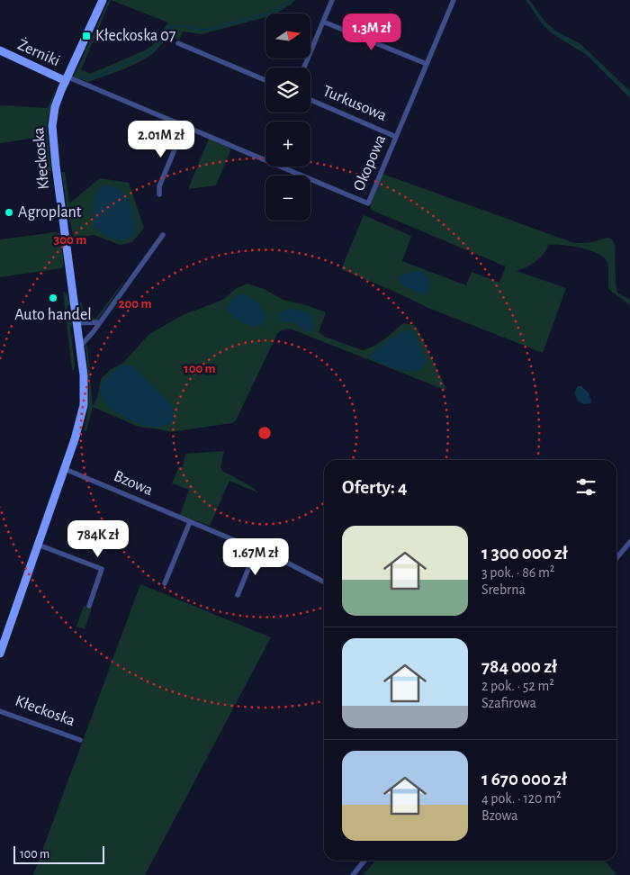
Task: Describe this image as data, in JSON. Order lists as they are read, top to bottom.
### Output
{
  "streets": {
    "main road": ["Żerniki", "Kłeckoska"],
    "street": ["Turkusowa", "Okopowa", "Bzowa"]
  },
  "crossings": [
    ["Żerniki", "Kłeckoska"],
    ["Żerniki", "Okopowa"],
    ["Turkusowa", "Okopowa"],
    ["Kłeckoska", "Okopowa"],
    ["Kłeckoska", "Bzowa"]
  ],
  "places": {
    "transit": ["Kłeckoska 07"],
    "other": ["Agroplant", "Auto handel"]
  },
  "scale_bar": "100 m",
  "north": "right",
  "page": {
    "map_buttons": ["+", "−"],
    "price": [
      "1.3M zł",
      "2.01M zł",
      "784K zł",
      "1.67M zł"
    ],
    "heading": "Oferty: 4",
    "list": [
      {
        "name": "1 300 000 zł",
        "note": "3 pok. · 86 m² · Srebrna"
      },
      {
        "name": "784 000 zł",
        "note": "2 pok. · 52 m² · Szafirowa"
      },
      {
        "name": "1 670 000 zł",
        "note": "4 pok. · 120 m² · Bzowa"
      }
    ],
    "scale": "100 m"
  },
  "rings": ["300 m", "200 m", "100 m"]
}
